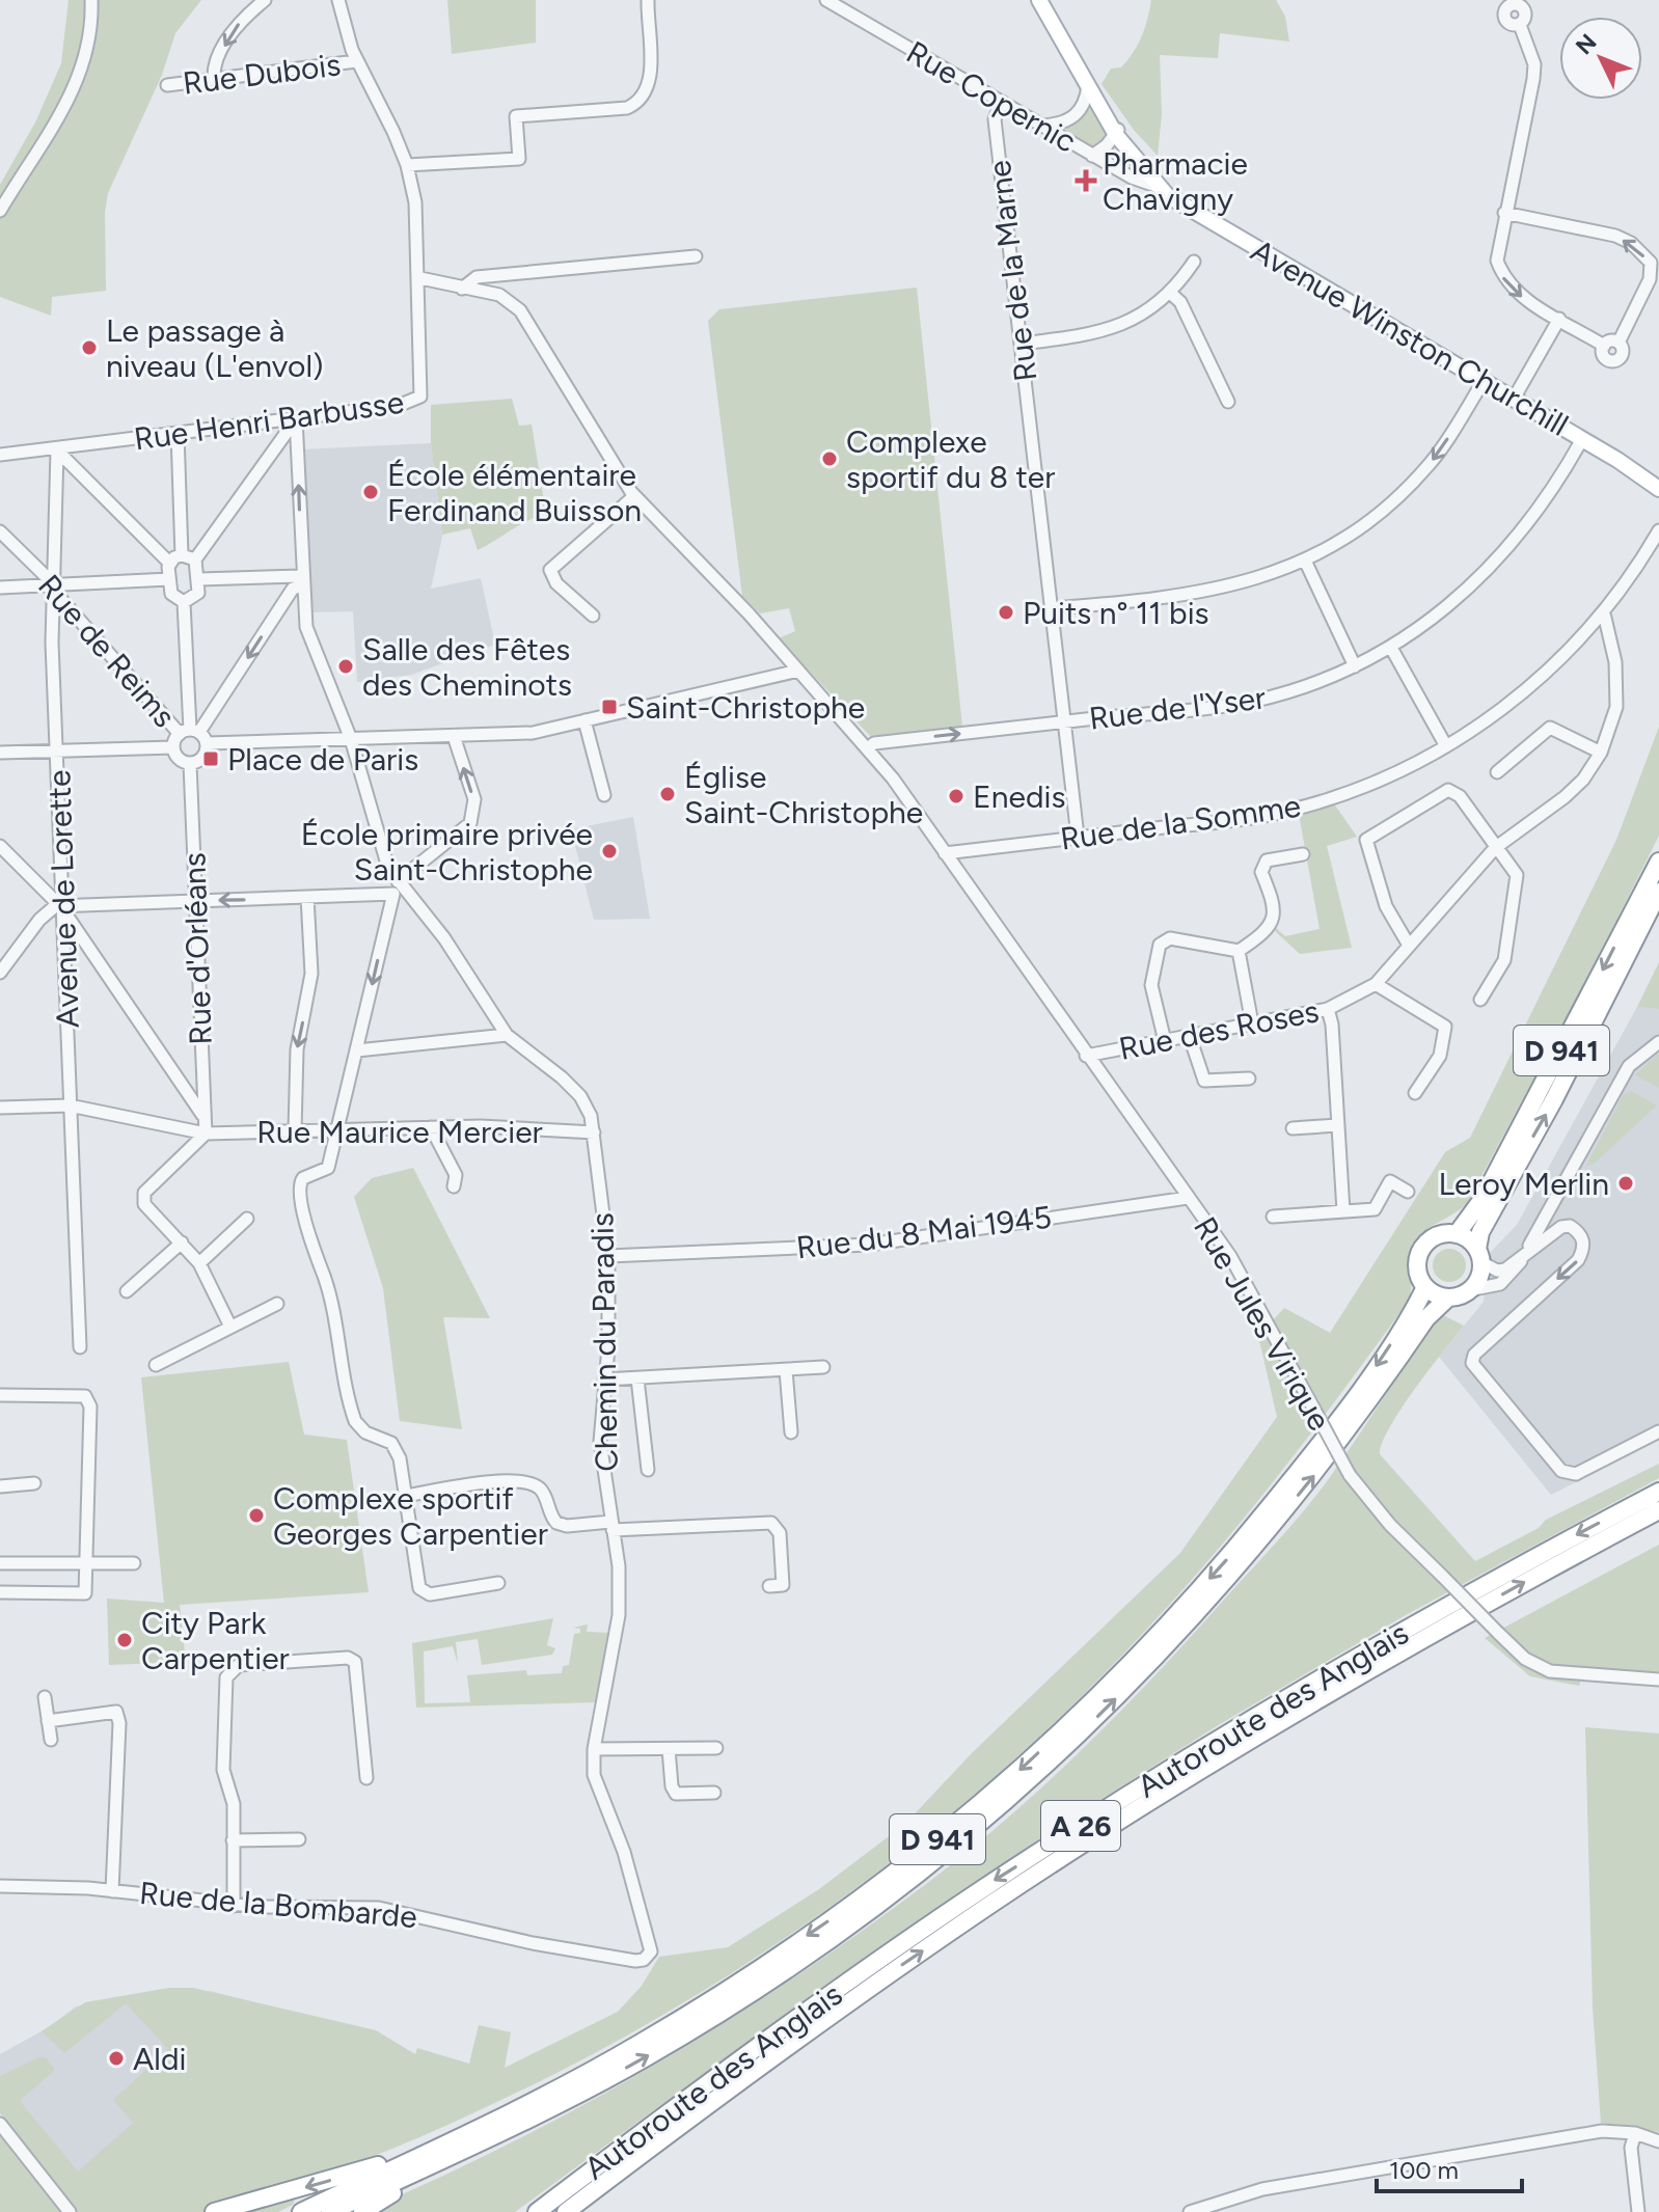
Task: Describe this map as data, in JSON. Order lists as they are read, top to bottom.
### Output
{
  "streets": {
    "highway": ["D 941", "Autoroute des Anglais", "A 26"],
    "main road": ["Avenue Winston Churchill"],
    "street": [
      "Rue Dubois",
      "Rue Copernic",
      "Rue de la Marne",
      "Rue Henri Barbusse",
      "Rue de Reims",
      "Rue de l'Yser",
      "Rue de la Somme",
      "Avenue de Lorette",
      "Rue d'Orléans",
      "Rue des Roses",
      "Rue Maurice Mercier",
      "Rue du 8 Mai 1945",
      "Rue Jules Virique",
      "Chemin du Paradis",
      "Rue de la Bombarde"
    ]
  },
  "crossings": [
    ["Rue Copernic", "Rue de la Marne"],
    ["Rue Copernic", "Avenue Winston Churchill"],
    ["Rue de la Marne", "Rue de l'Yser"],
    ["Rue de la Marne", "Rue de la Somme"],
    ["Avenue Winston Churchill", "Rue de l'Yser"],
    ["Rue Henri Barbusse", "Avenue de Lorette"],
    ["Rue Henri Barbusse", "Rue Jules Virique"],
    ["Rue Henri Barbusse", "Chemin du Paradis"],
    ["Rue de Reims", "Avenue de Lorette"],
    ["Rue de Reims", "Rue d'Orléans"],
    ["Rue de l'Yser", "Rue Jules Virique"],
    ["Rue de la Somme", "Rue des Roses"],
    ["Rue de la Somme", "Rue Jules Virique"],
    ["Avenue de Lorette", "Rue Maurice Mercier"],
    ["Rue d'Orléans", "Rue Maurice Mercier"],
    ["Rue des Roses", "Rue Jules Virique"],
    ["Rue Maurice Mercier", "Chemin du Paradis"],
    ["Rue du 8 Mai 1945", "Rue Jules Virique"],
    ["Rue du 8 Mai 1945", "Chemin du Paradis"],
    ["Chemin du Paradis", "Rue de la Bombarde"]
  ],
  "places": {
    "health": ["Pharmacie Chavigny"],
    "other": [
      "Le passage à niveau (L'envol)",
      "Complexe sportif du 8 ter",
      "École élémentaire Ferdinand Buisson",
      "Puits n° 11 bis",
      "Salle des Fêtes des Cheminots",
      "Église Saint-Christophe",
      "Enedis",
      "École primaire privée Saint-Christophe",
      "Leroy Merlin",
      "Complexe sportif Georges Carpentier",
      "City Park Carpentier",
      "Aldi"
    ],
    "transit": ["Saint-Christophe", "Place de Paris"]
  },
  "scale_bar": "100 m",
  "north": "top left"
}
